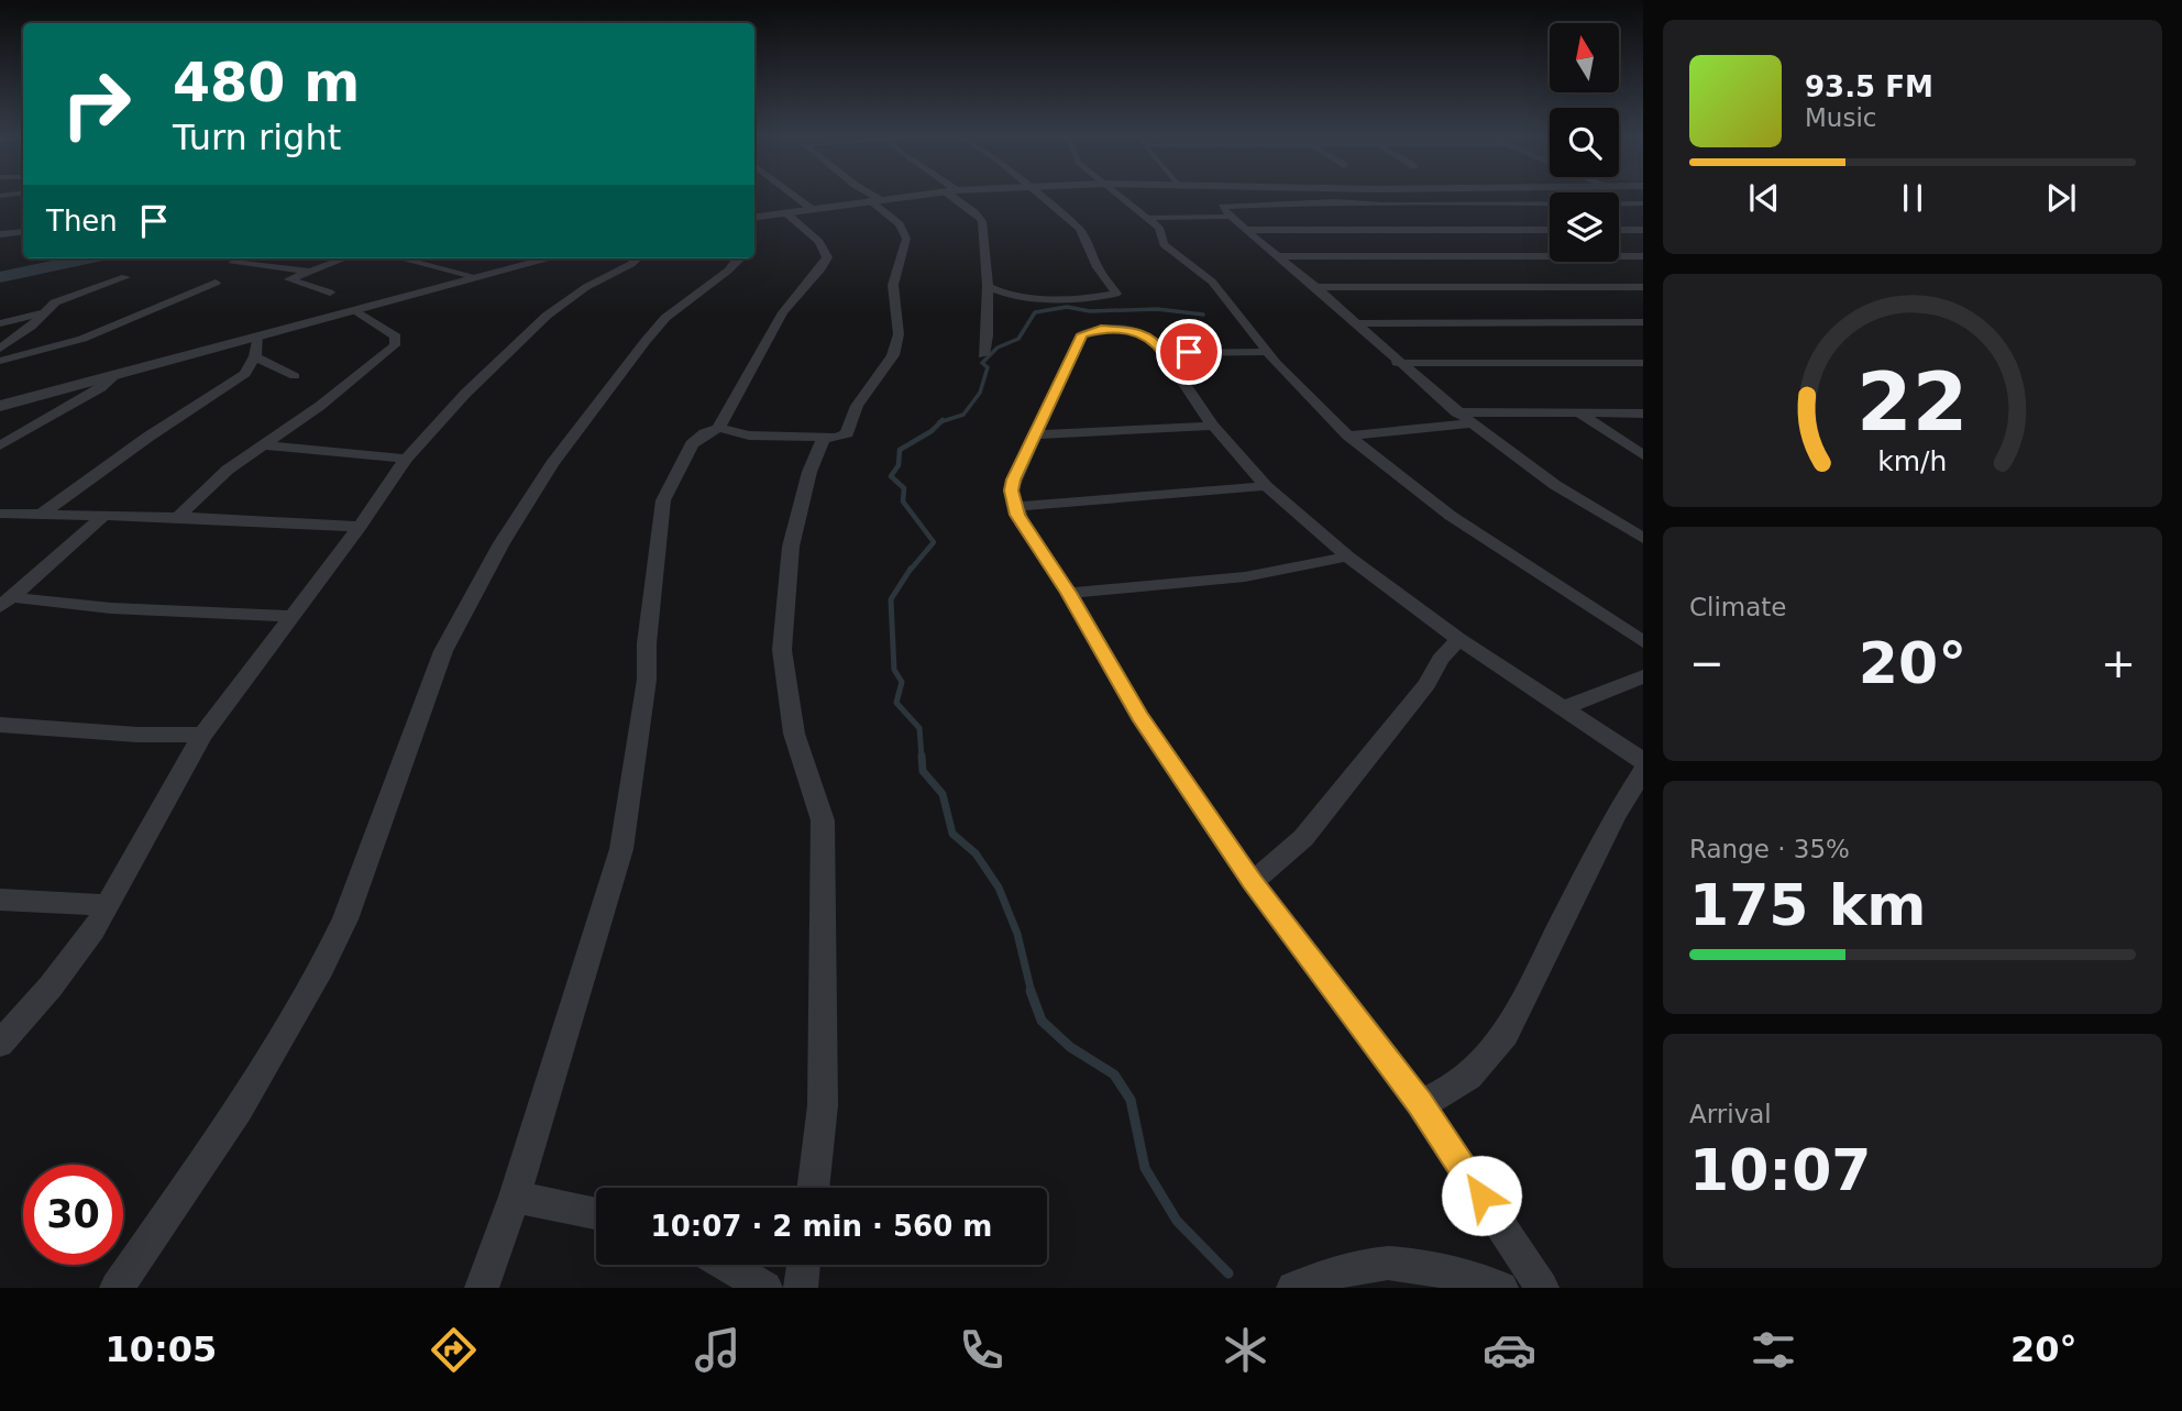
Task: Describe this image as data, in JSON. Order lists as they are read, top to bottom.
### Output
{
  "north": "top",
  "page": {
    "turn": ["480 m", "Turn right"],
    "song": ["93.5 FM", "Music"],
    "then": "Then",
    "tile": [
      "Climate",
      ["Range · 35%", "175 km"],
      ["Arrival", "10:07"]
    ],
    "heat": ["−", "20°", "+"],
    "limit": "30",
    "trip": "10:07 · 2 min · 560 m",
    "tabs": ["10:05", "20°"],
    "gauge": ["22", "km/h"]
  }
}
